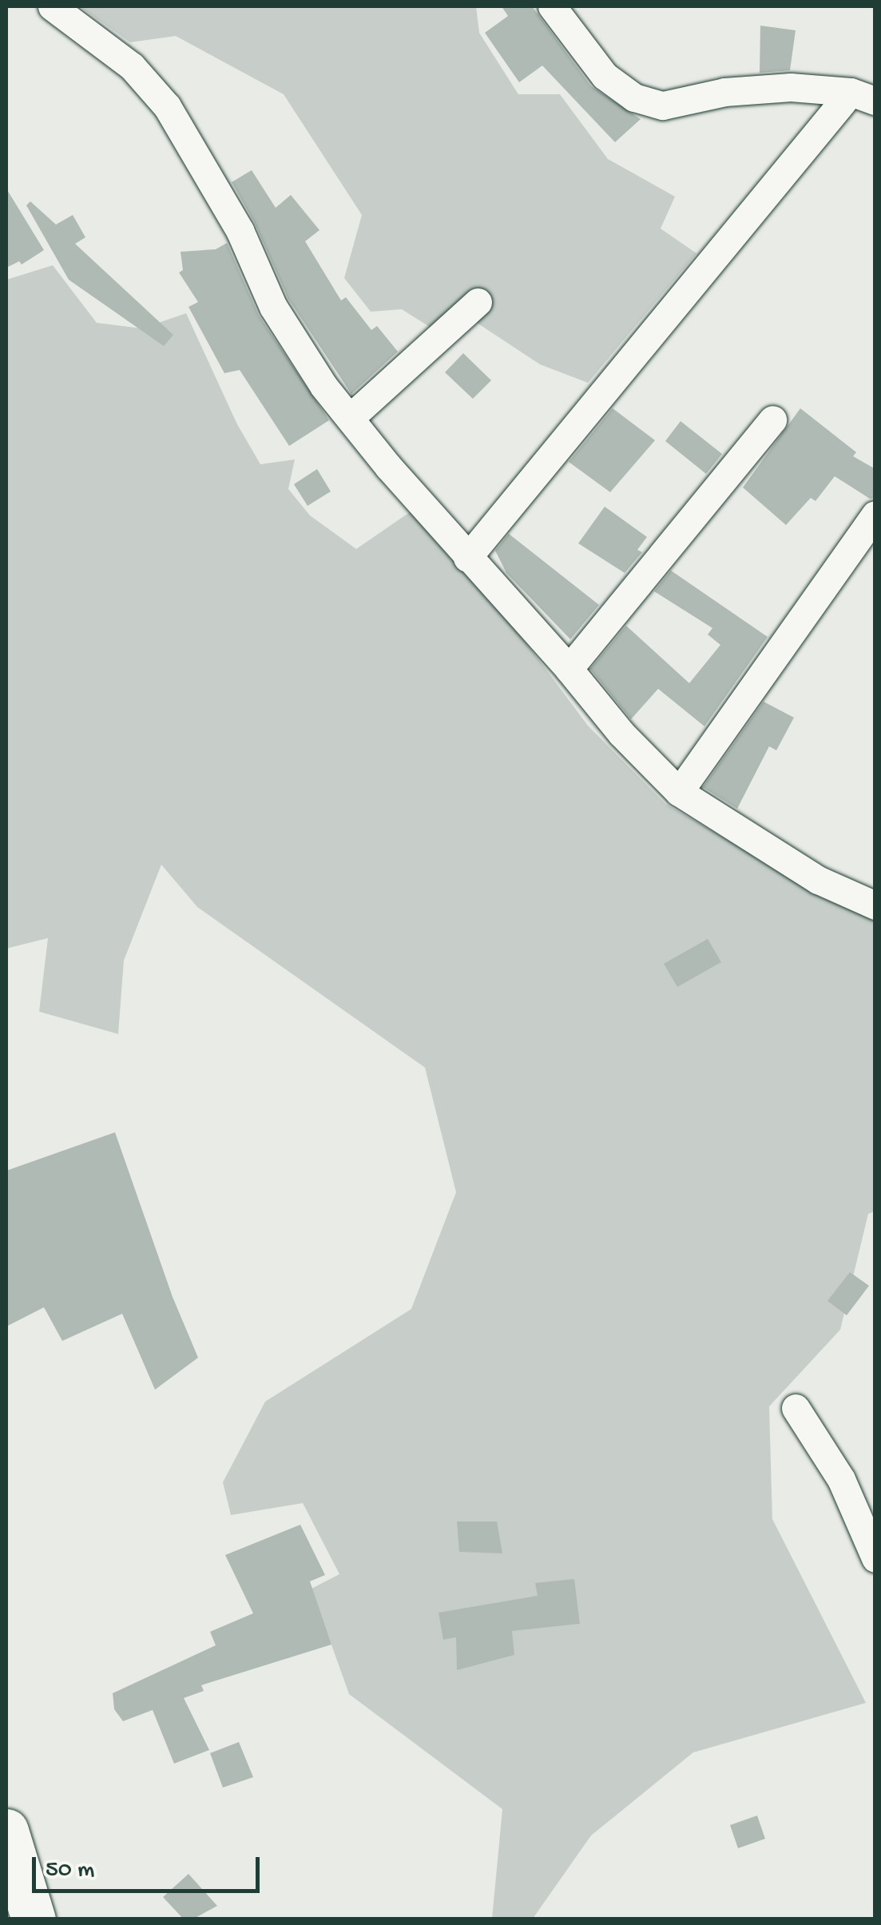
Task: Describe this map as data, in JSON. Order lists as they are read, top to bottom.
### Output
{
  "scale_bar": "50 m"
}
